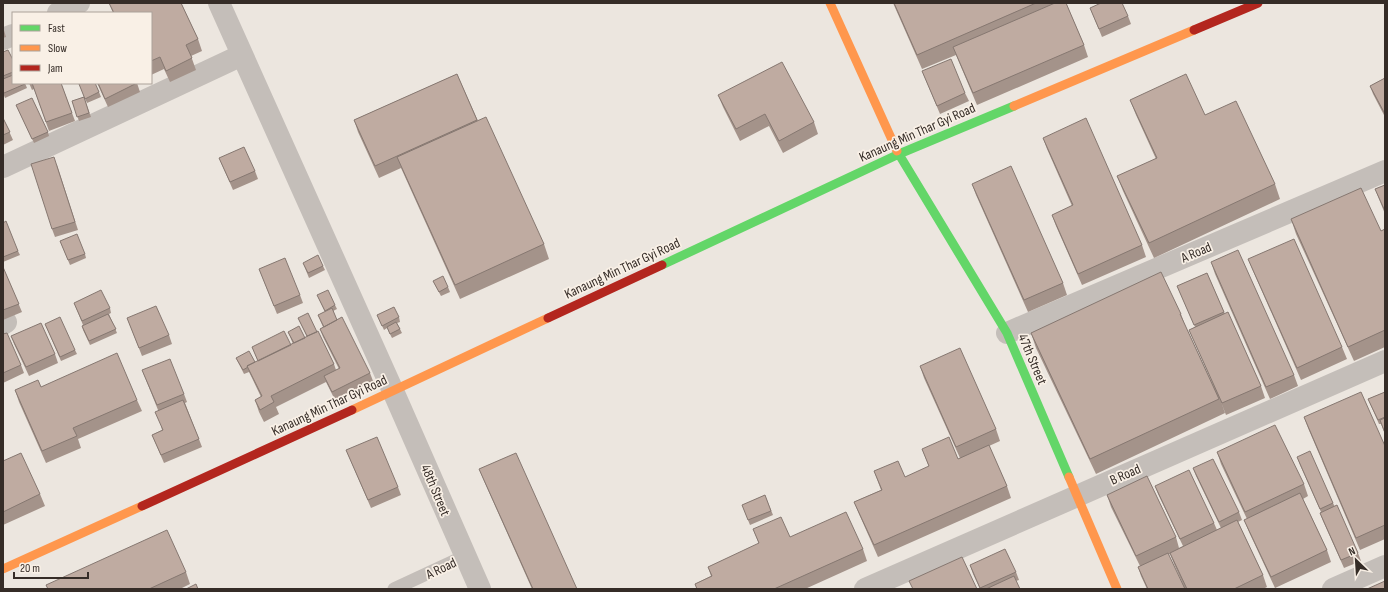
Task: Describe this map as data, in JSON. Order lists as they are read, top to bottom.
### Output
{
  "streets": {
    "street": [
      "Kanaung Min Thar Gyi Road",
      "A Road",
      "47th Street",
      "B Road",
      "48th Street"
    ]
  },
  "crossings": [
    ["Kanaung Min Thar Gyi Road", "47th Street"],
    ["Kanaung Min Thar Gyi Road", "48th Street"],
    ["A Road", "47th Street"],
    ["A Road", "48th Street"],
    ["47th Street", "B Road"]
  ],
  "legend": ["Fast", "Slow", "Jam"],
  "scale_bar": "20 m",
  "north": "top left"
}
